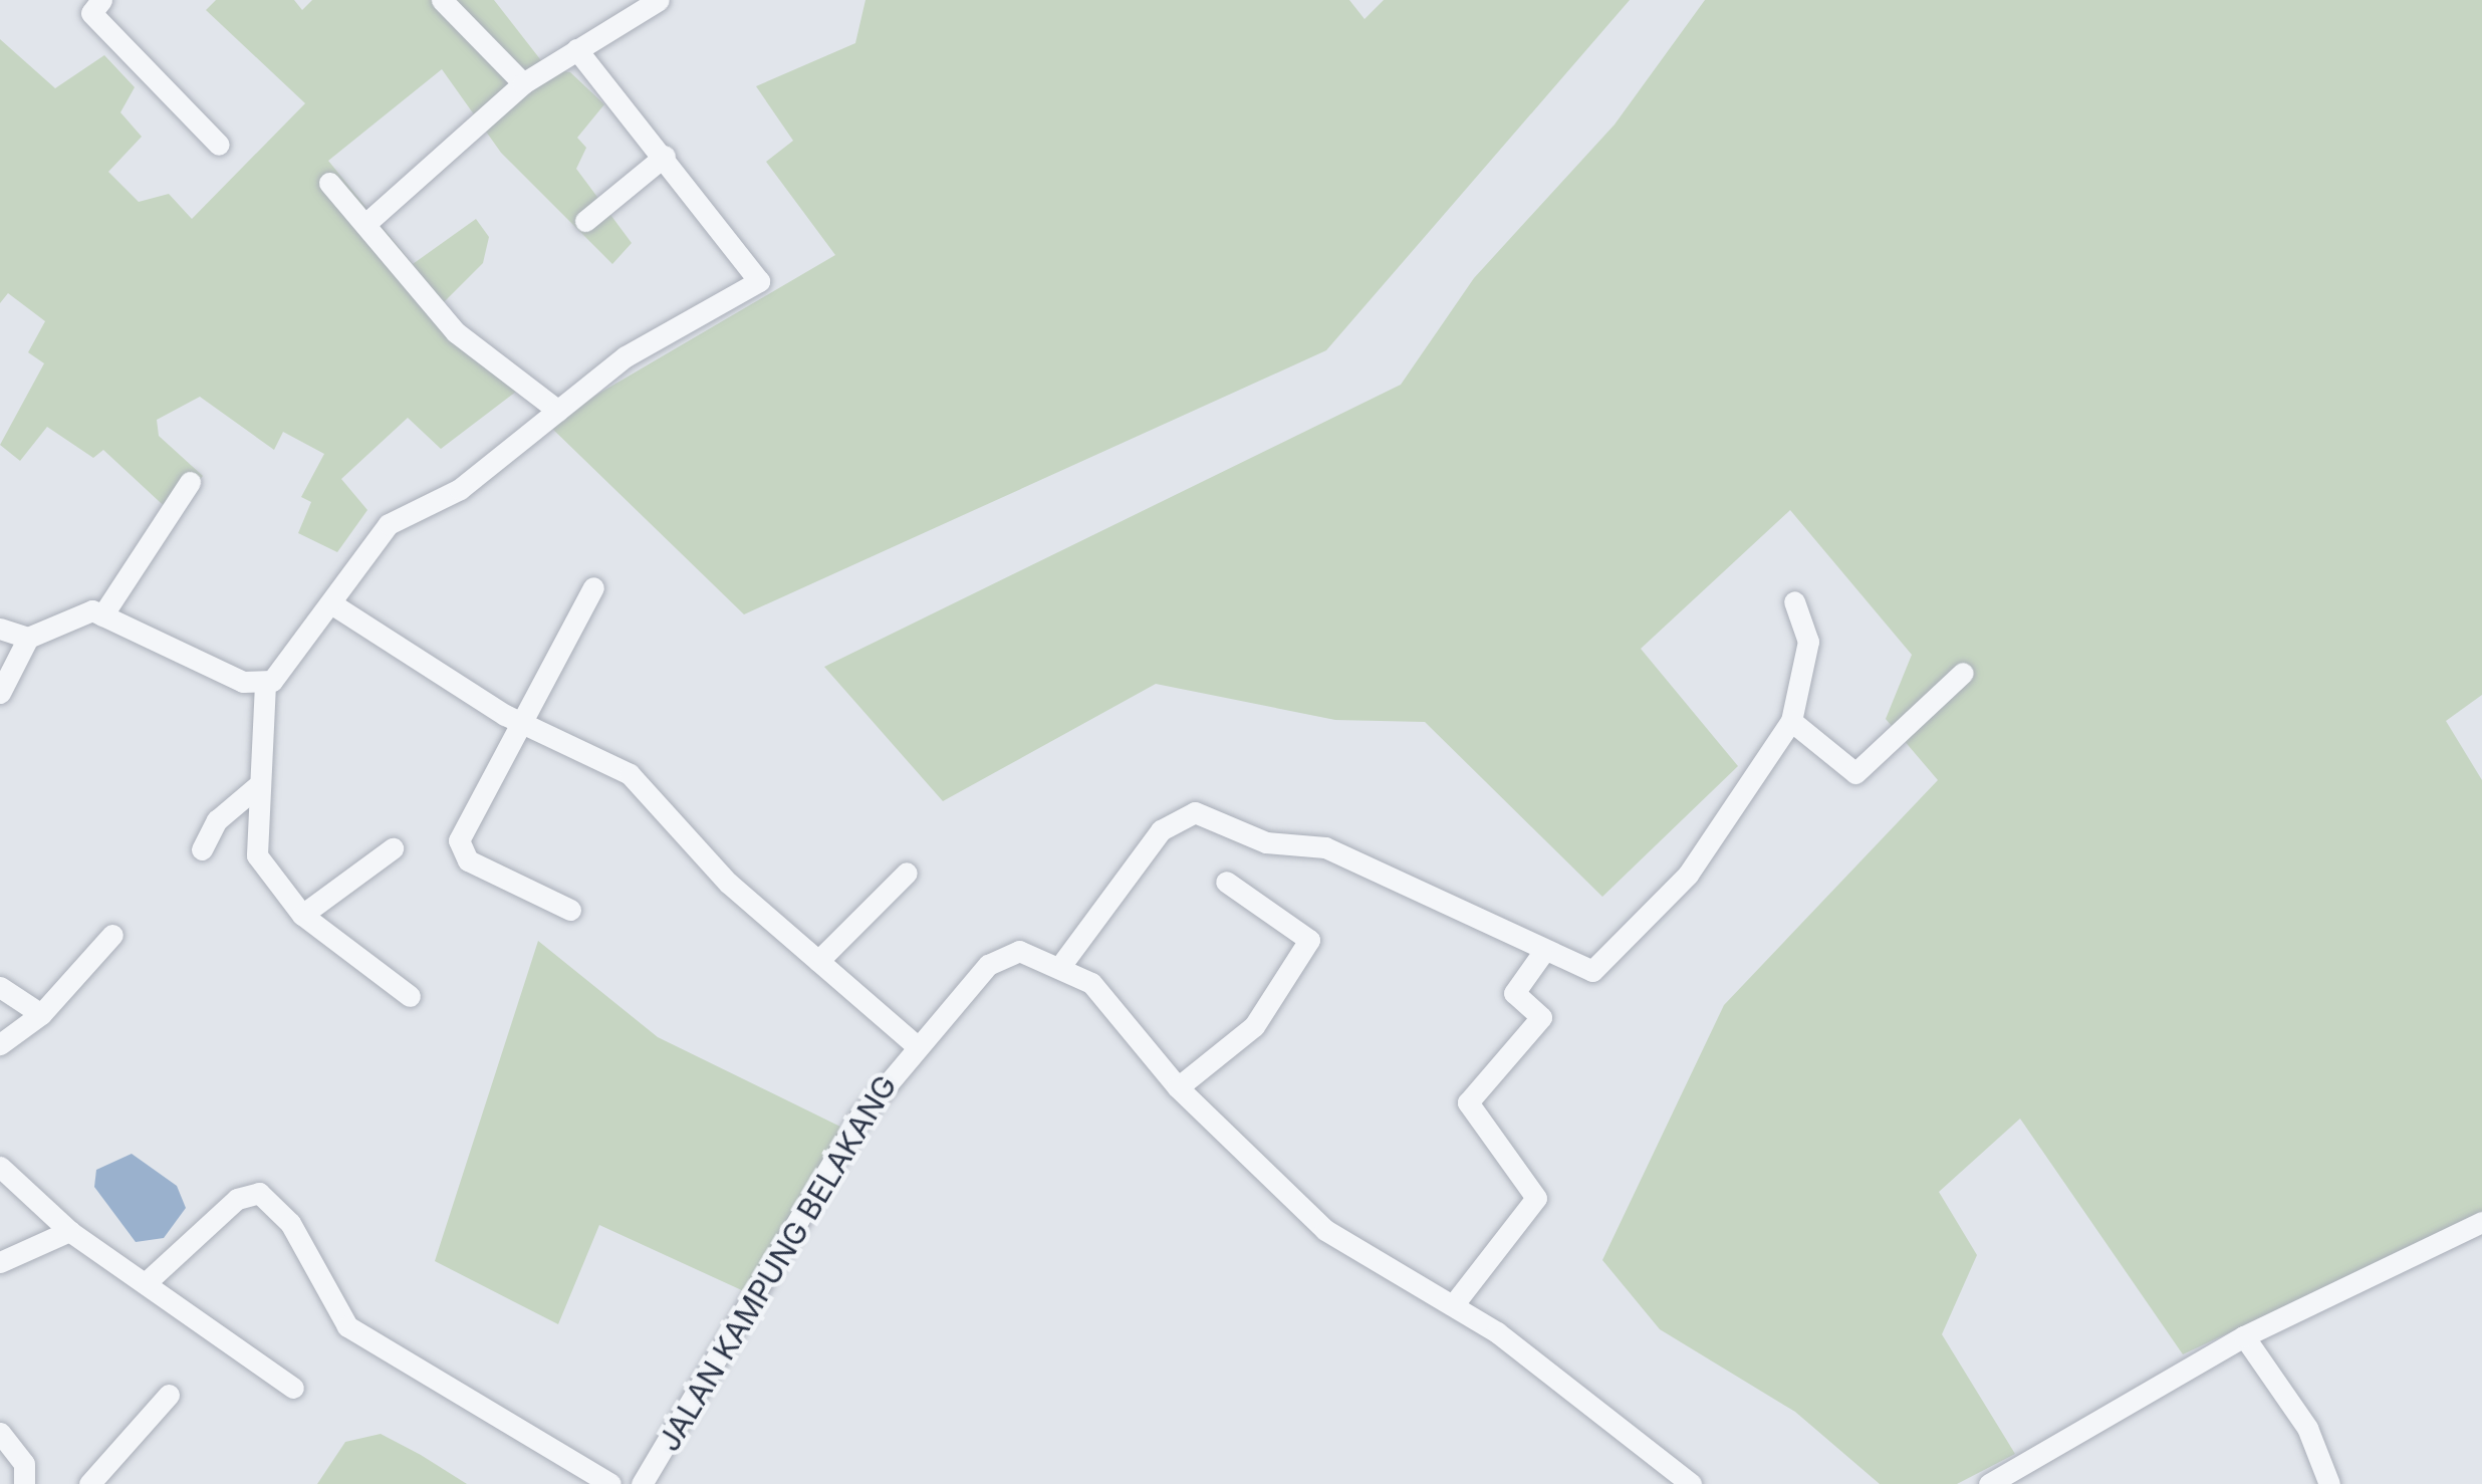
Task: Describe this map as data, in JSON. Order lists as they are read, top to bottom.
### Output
{
  "streets": {
    "street": ["JALAN KAMPUNG BELAKANG"]
  }
}
